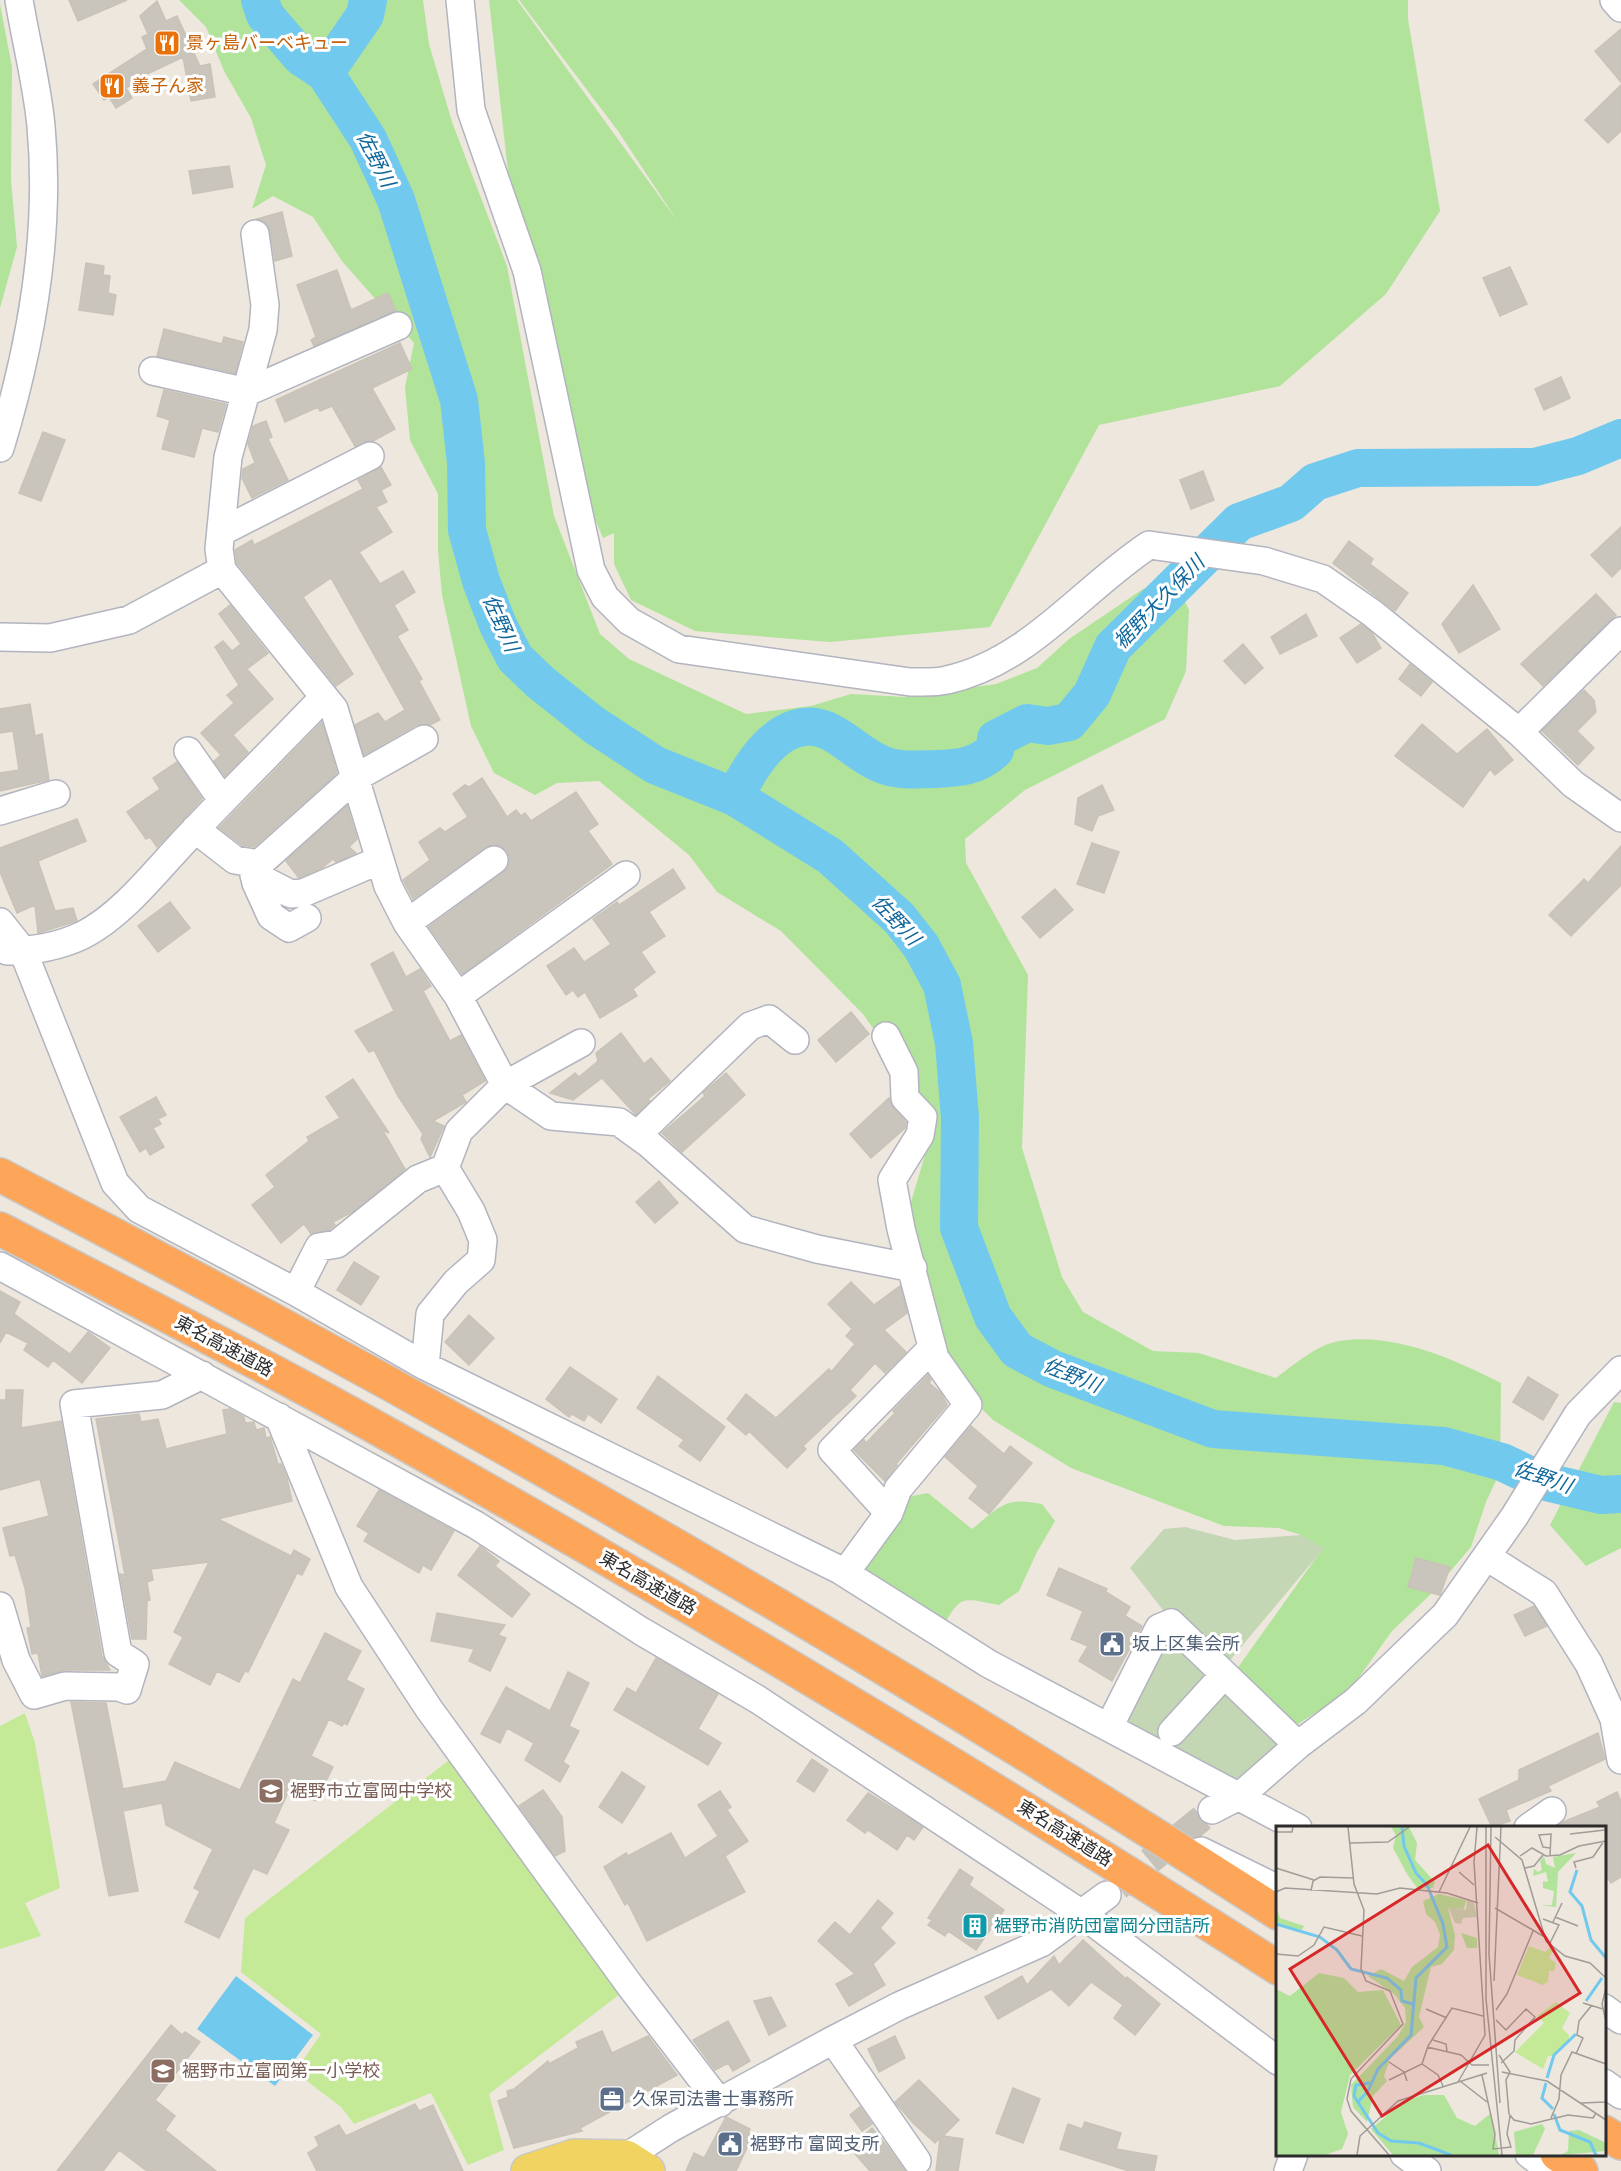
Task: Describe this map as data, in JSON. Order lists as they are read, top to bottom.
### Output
{
  "streets": {
    "highway": ["東名高速道路"]
  },
  "water": ["佐野川", "裾野大久保川"],
  "places": {
    "restaurant": ["景ヶ島バーベキュー", "義子ん家"],
    "public building": ["坂上区集会所", "裾野市 富岡支所"],
    "school or university": ["裾野市立富岡中学校", "裾野市立富岡第一小学校"],
    "building": ["裾野市消防団富岡分団詰所"],
    "office": ["久保司法書士事務所"]
  }
}
